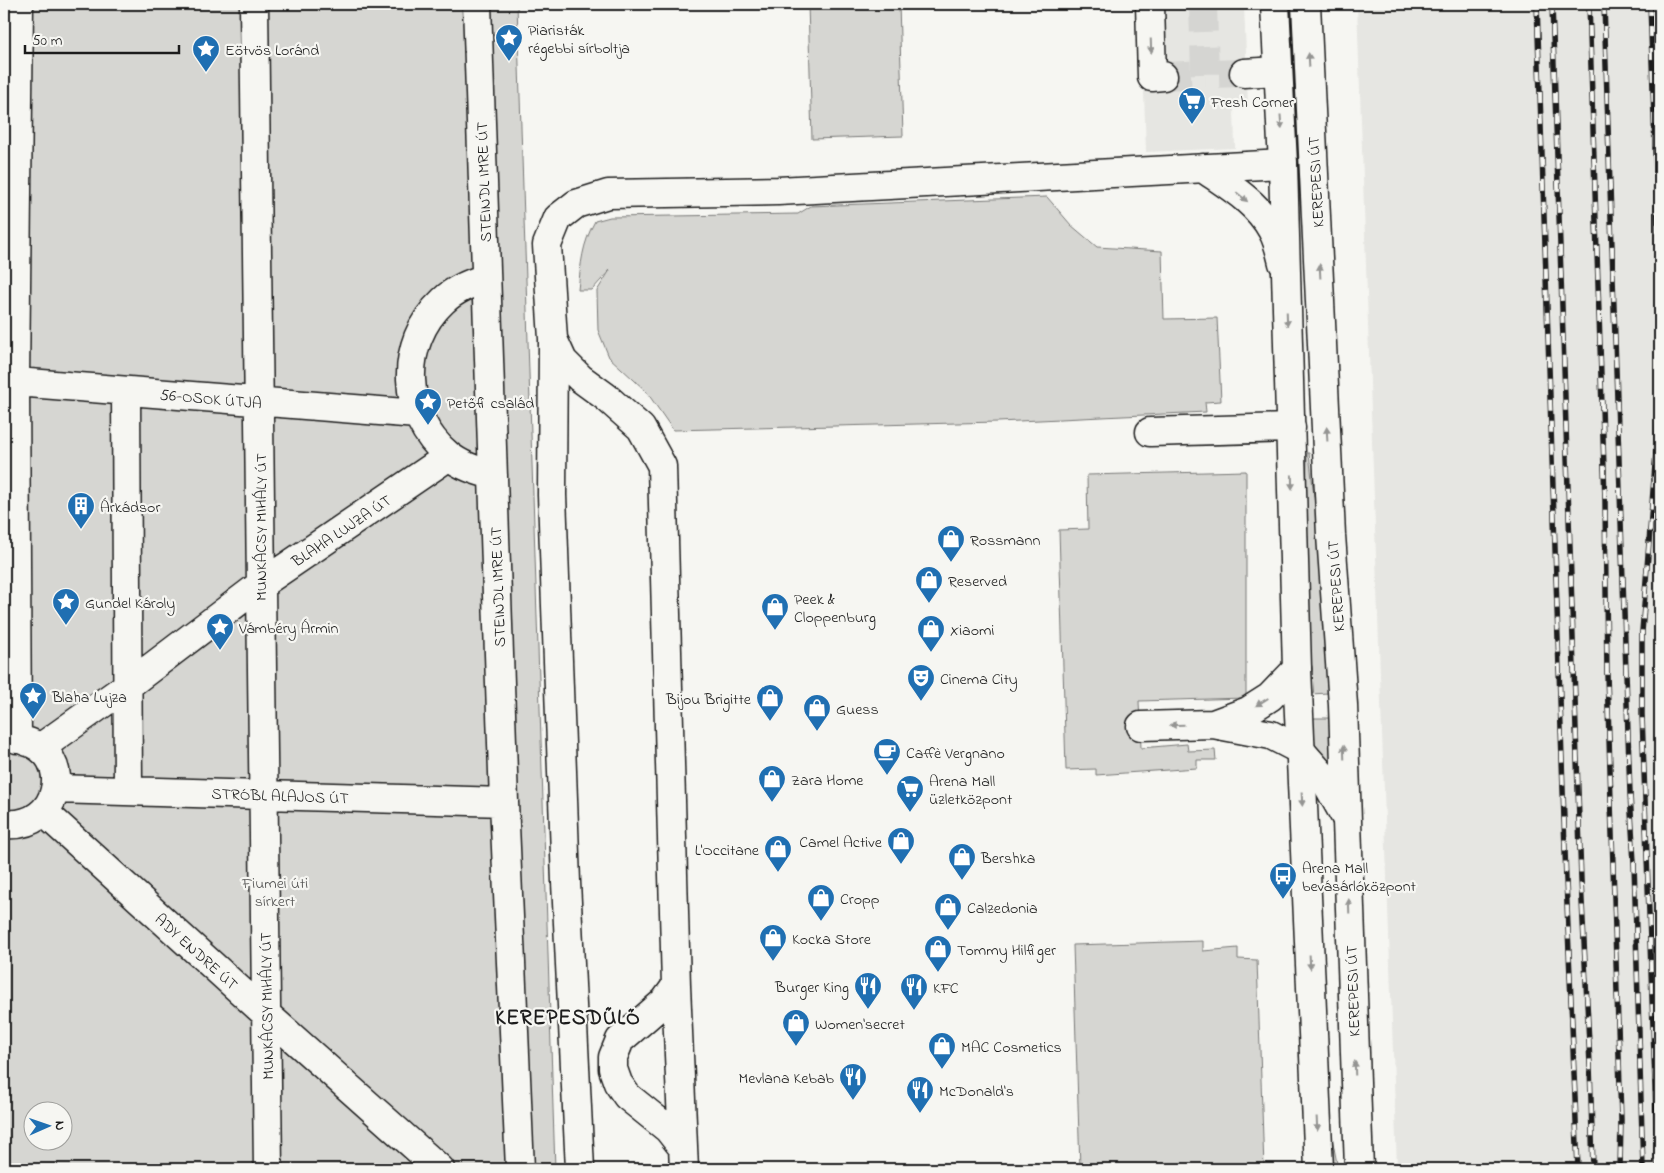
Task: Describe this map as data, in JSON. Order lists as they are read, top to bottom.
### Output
{
  "streets": {
    "main road": [
      "STEINDL IMRE ÚT",
      "KEREPESI ÚT",
      "56-OSOK ÚTJA",
      "MUNKÁCSY MIHÁLY ÚT",
      "BLAHA LUJZA ÚT",
      "STRÓBL ALAJOS ÚT",
      "ADY ENDRE ÚT"
    ]
  },
  "crossings": [
    ["STEINDL IMRE ÚT", "STRÓBL ALAJOS ÚT"],
    ["56-OSOK ÚTJA", "MUNKÁCSY MIHÁLY ÚT"],
    ["MUNKÁCSY MIHÁLY ÚT", "BLAHA LUJZA ÚT"],
    ["MUNKÁCSY MIHÁLY ÚT", "STRÓBL ALAJOS ÚT"],
    ["MUNKÁCSY MIHÁLY ÚT", "ADY ENDRE ÚT"],
    ["STRÓBL ALAJOS ÚT", "ADY ENDRE ÚT"]
  ],
  "districts": ["KEREPESDŰLŐ"],
  "parks": ["Fiumei úti sírkert"],
  "places": {
    "place": [
      "Piaristák régebbi sírboltja",
      "Eötvös Loránd",
      "Petőfi család",
      "Gundel Károly",
      "Vámbéry Ármin",
      "Blaha Lujza"
    ],
    "supermarket": ["Fresh Corner", "Arena Mall üzletközpont"],
    "building": ["Árkádsor"],
    "shop": [
      "Rossmann",
      "Reserved",
      "Peek & Cloppenburg",
      "Xiaomi",
      "Bijou Brigitte",
      "Guess",
      "Zara Home",
      "Camel Active",
      "L'Occitane",
      "Bershka",
      "Cropp",
      "Calzedonia",
      "Kocka Store",
      "Tommy Hilfiger",
      "Women'secret",
      "MAC Cosmetics"
    ],
    "theatre": ["Cinema City"],
    "cafe": ["Caffè Vergnano"],
    "bus stop": ["Arena Mall bevásárlóközpont"],
    "restaurant": [
      "Burger King",
      "KFC",
      "Mevlana Kebab",
      "McDonald's"
    ]
  },
  "scale_bar": "50 m",
  "north": "right"
}
